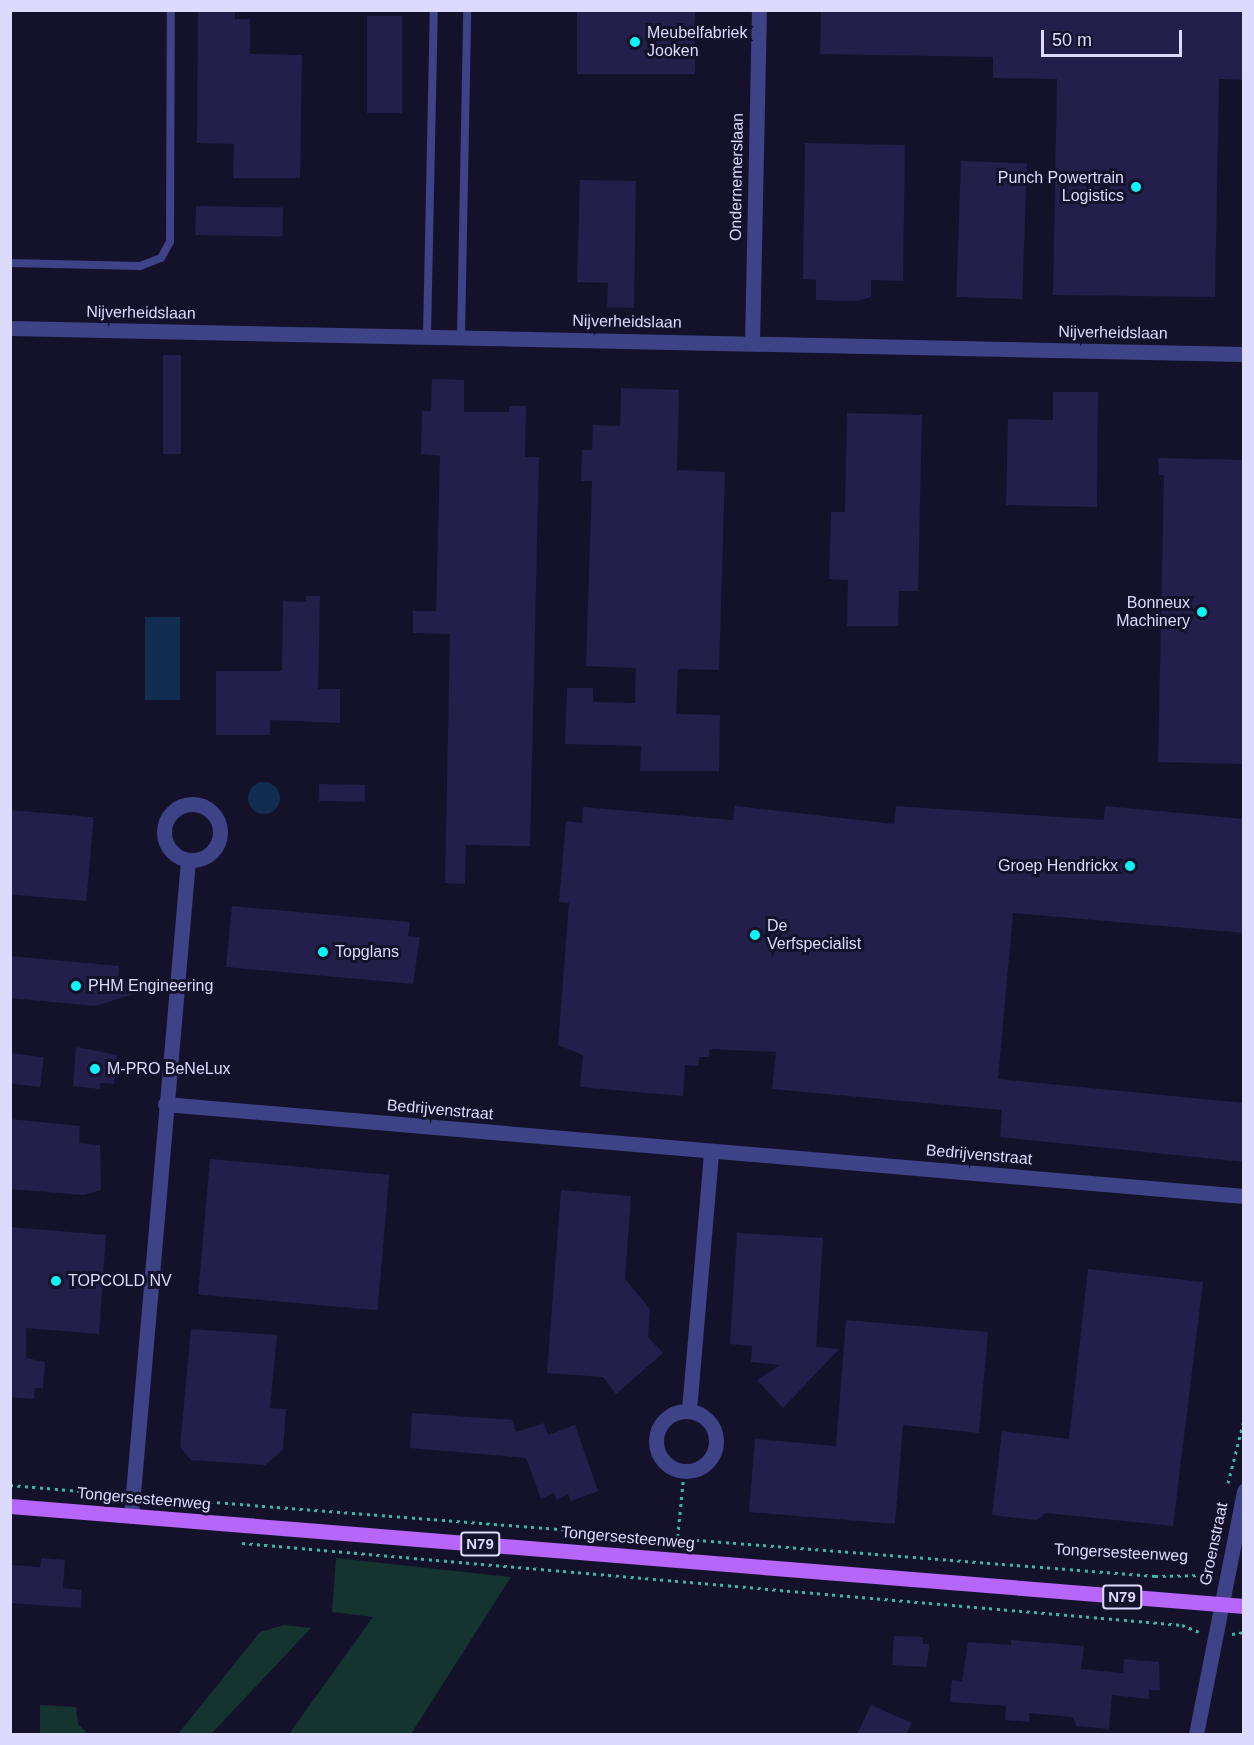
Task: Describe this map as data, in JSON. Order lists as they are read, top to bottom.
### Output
{
  "streets": {
    "main road": ["Tongersesteenweg", "N79"],
    "street": [
      "Ondernemerslaan",
      "Nijverheidslaan",
      "Bedrijvenstraat",
      "Groenstraat"
    ]
  },
  "crossings": [
    ["Ondernemerslaan", "Nijverheidslaan"],
    ["Tongersesteenweg", "Groenstraat"]
  ],
  "places": [
    "Meubelfabriek Jooken",
    "Punch Powertrain Logistics",
    "Bonneux Machinery",
    "Groep Hendrickx",
    "De Verfspecialist",
    "Topglans",
    "PHM Engineering",
    "M-PRO BeNeLux",
    "TOPCOLD NV"
  ],
  "scale_bar": "50 m"
}
